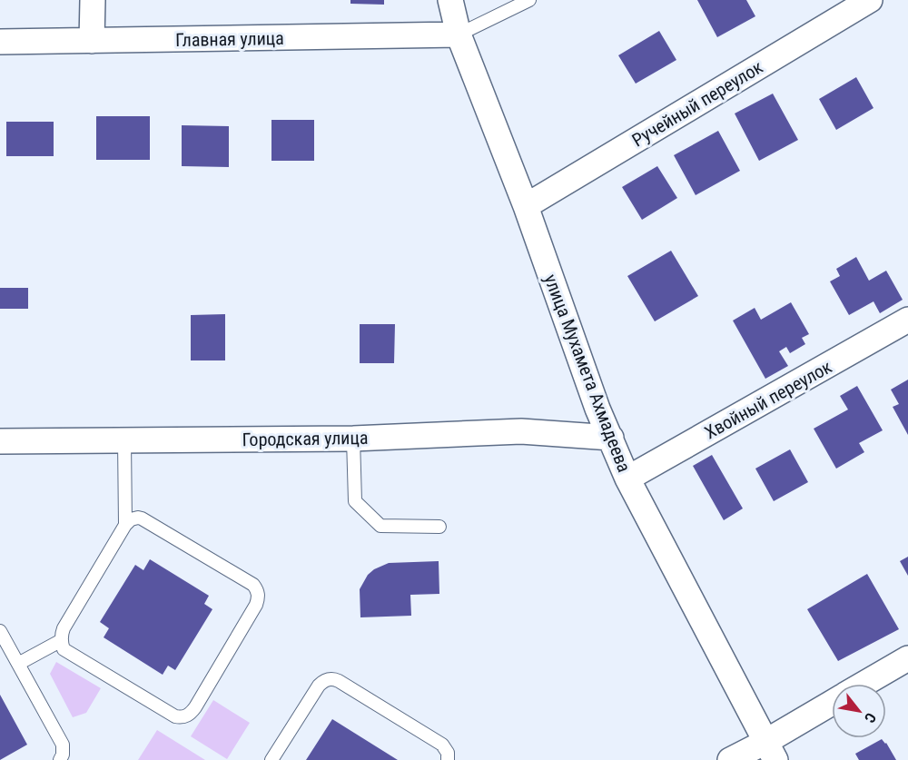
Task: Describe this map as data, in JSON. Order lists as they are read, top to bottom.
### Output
{
  "streets": {
    "street": [
      "Главная улица",
      "Ручейный переулок",
      "улица Мухамета Ахмадеева",
      "Хвойный переулок",
      "Городская улица"
    ]
  },
  "crossings": [
    ["Главная улица", "улица Мухамета Ахмадеева"],
    ["Ручейный переулок", "улица Мухамета Ахмадеева"],
    ["улица Мухамета Ахмадеева", "Хвойный переулок"],
    ["улица Мухамета Ахмадеева", "Городская улица"]
  ],
  "north": "bottom right"
}
